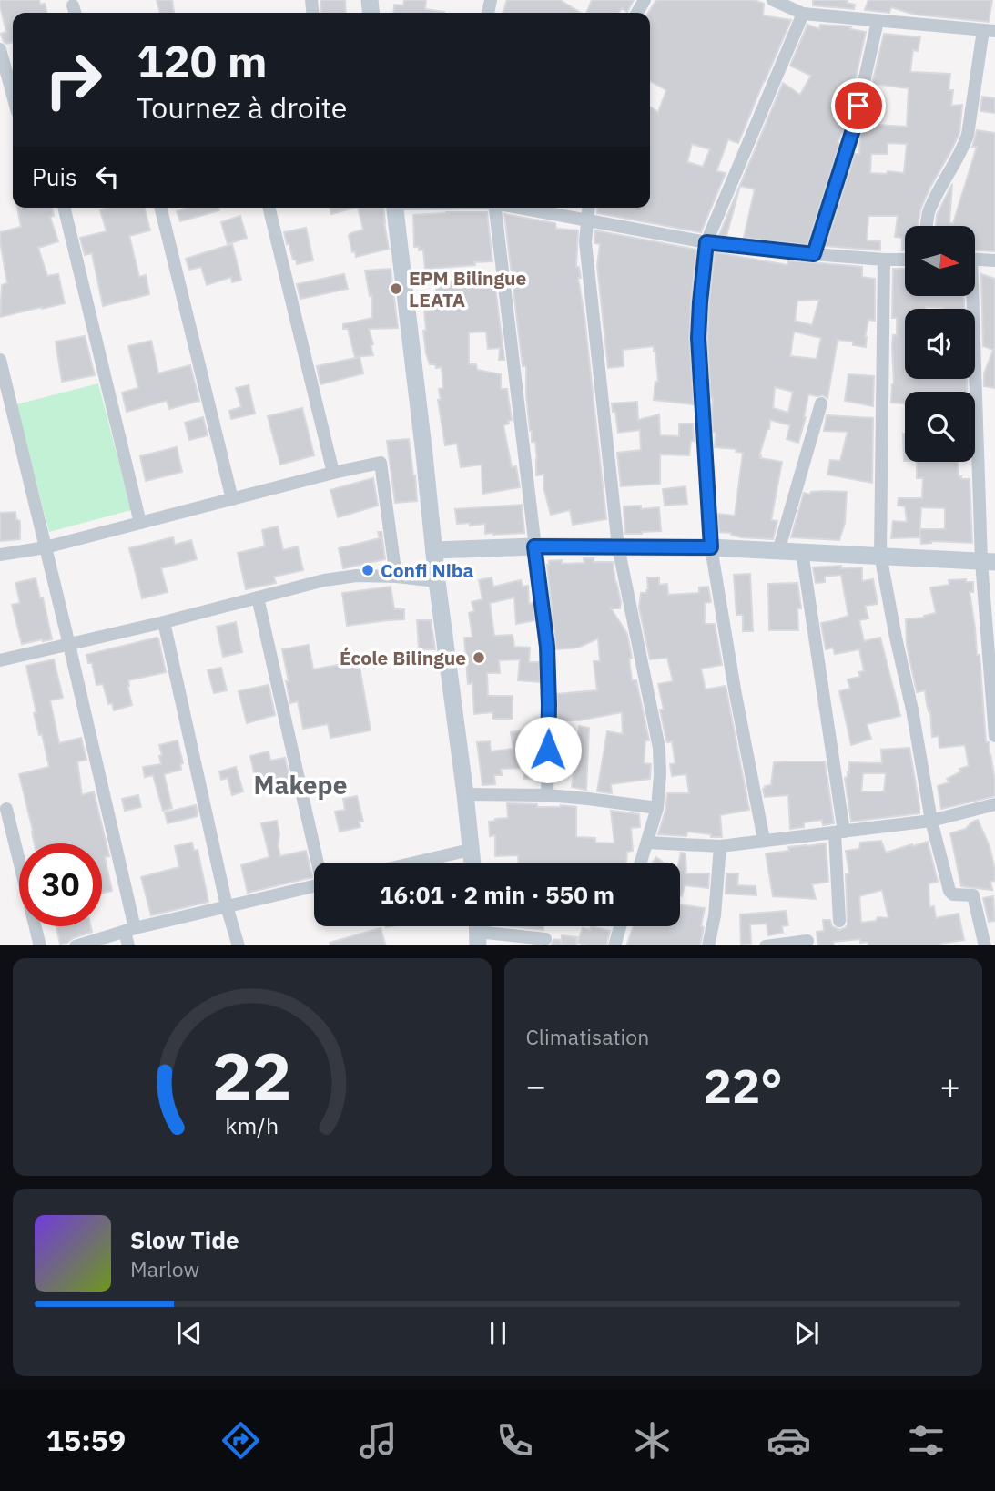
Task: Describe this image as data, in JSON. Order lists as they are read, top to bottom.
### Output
{
  "districts": ["Makepe"],
  "places": ["EPM Bilingue LEATA", "Confi Niba", "École Bilingue"],
  "north": "right",
  "page": {
    "turn": ["120 m", "Tournez à droite"],
    "then": "Puis",
    "limit": "30",
    "trip": "16:01 · 2 min · 550 m",
    "tile": "Climatisation",
    "heat": ["−", "22°", "+"],
    "song": ["Slow Tide", "Marlow"],
    "tabs": "15:59",
    "gauge": ["22", "km/h"]
  }
}
